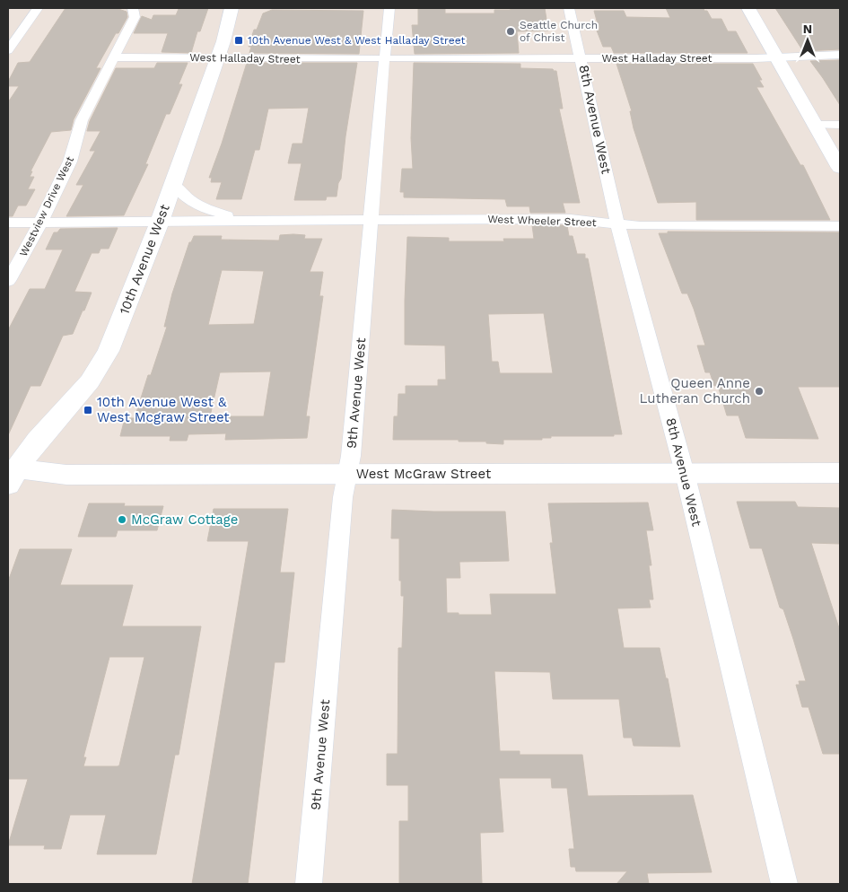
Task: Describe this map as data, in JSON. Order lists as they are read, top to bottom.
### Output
{
  "streets": {
    "street": [
      "West Halladay Street",
      "8th Avenue West",
      "Westview Drive West",
      "West Wheeler Street",
      "10th Avenue West",
      "9th Avenue West",
      "West McGraw Street"
    ]
  },
  "crossings": [
    ["West Halladay Street", "8th Avenue West"],
    ["West Halladay Street", "Westview Drive West"],
    ["West Halladay Street", "10th Avenue West"],
    ["West Halladay Street", "9th Avenue West"],
    ["8th Avenue West", "West Wheeler Street"],
    ["8th Avenue West", "West McGraw Street"],
    ["Westview Drive West", "West Wheeler Street"],
    ["West Wheeler Street", "10th Avenue West"],
    ["West Wheeler Street", "9th Avenue West"],
    ["10th Avenue West", "West McGraw Street"],
    ["9th Avenue West", "West McGraw Street"]
  ],
  "places": {
    "other": ["Seattle Church of Christ", "Queen Anne Lutheran Church", "McGraw Cottage"],
    "transit": ["10th Avenue West & West Halladay Street", "10th Avenue West & West Mcgraw Street"]
  },
  "north": "top"
}
